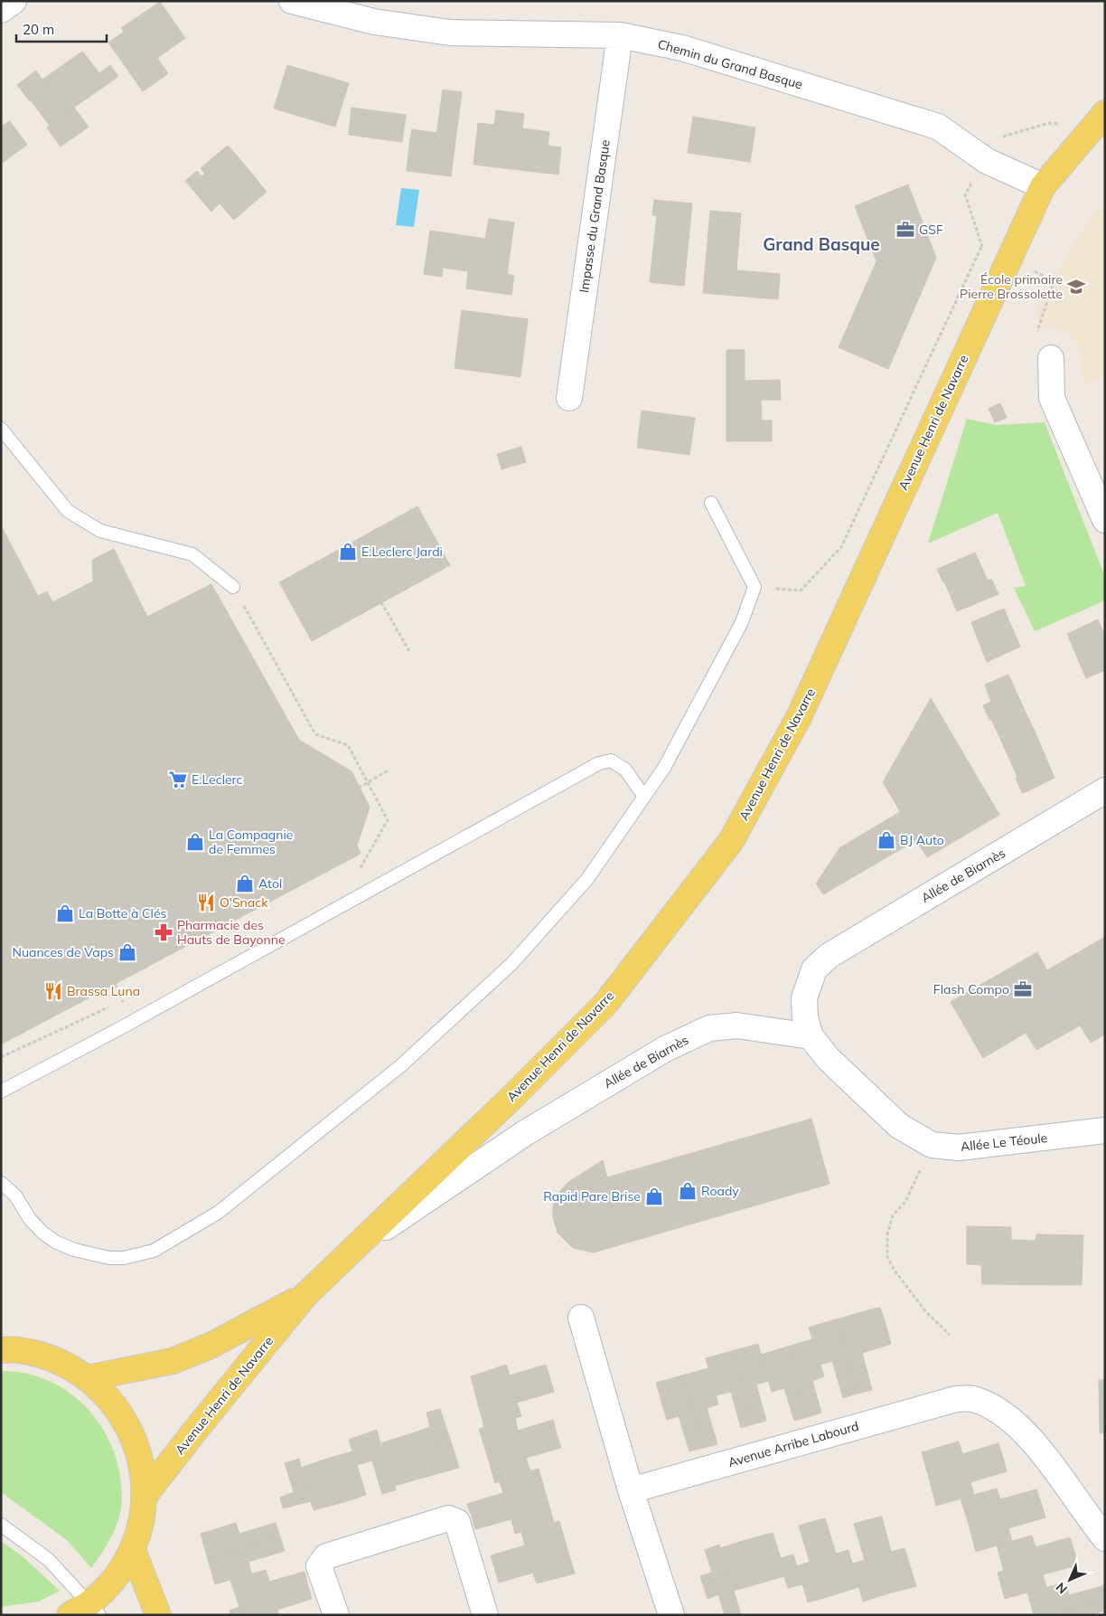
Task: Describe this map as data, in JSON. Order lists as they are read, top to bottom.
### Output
{
  "streets": {
    "main road": ["Avenue Henri de Navarre"],
    "street": [
      "Chemin du Grand Basque",
      "Impasse du Grand Basque",
      "Allée de Biarnès",
      "Allée Le Téoule",
      "Avenue Arribe Labourd"
    ]
  },
  "crossings": [
    ["Chemin du Grand Basque", "Impasse du Grand Basque"],
    ["Chemin du Grand Basque", "Avenue Henri de Navarre"],
    ["Avenue Henri de Navarre", "Allée de Biarnès"],
    ["Allée de Biarnès", "Allée Le Téoule"]
  ],
  "districts": ["Grand Basque"],
  "places": {
    "office": ["GSF", "Flash Compo"],
    "school or university": ["École primaire Pierre Brossolette"],
    "shop": [
      "E.Leclerc Jardi",
      "BJ Auto",
      "La Compagnie de Femmes",
      "Atol",
      "La Botte à Clés",
      "Nuances de Vaps",
      "Roady",
      "Rapid Pare Brise"
    ],
    "supermarket": ["E.Leclerc"],
    "restaurant": ["O'Snack", "Brassa Luna"],
    "pharmacy": ["Pharmacie des Hauts de Bayonne"]
  },
  "scale_bar": "20 m",
  "north": "bottom left"
}
